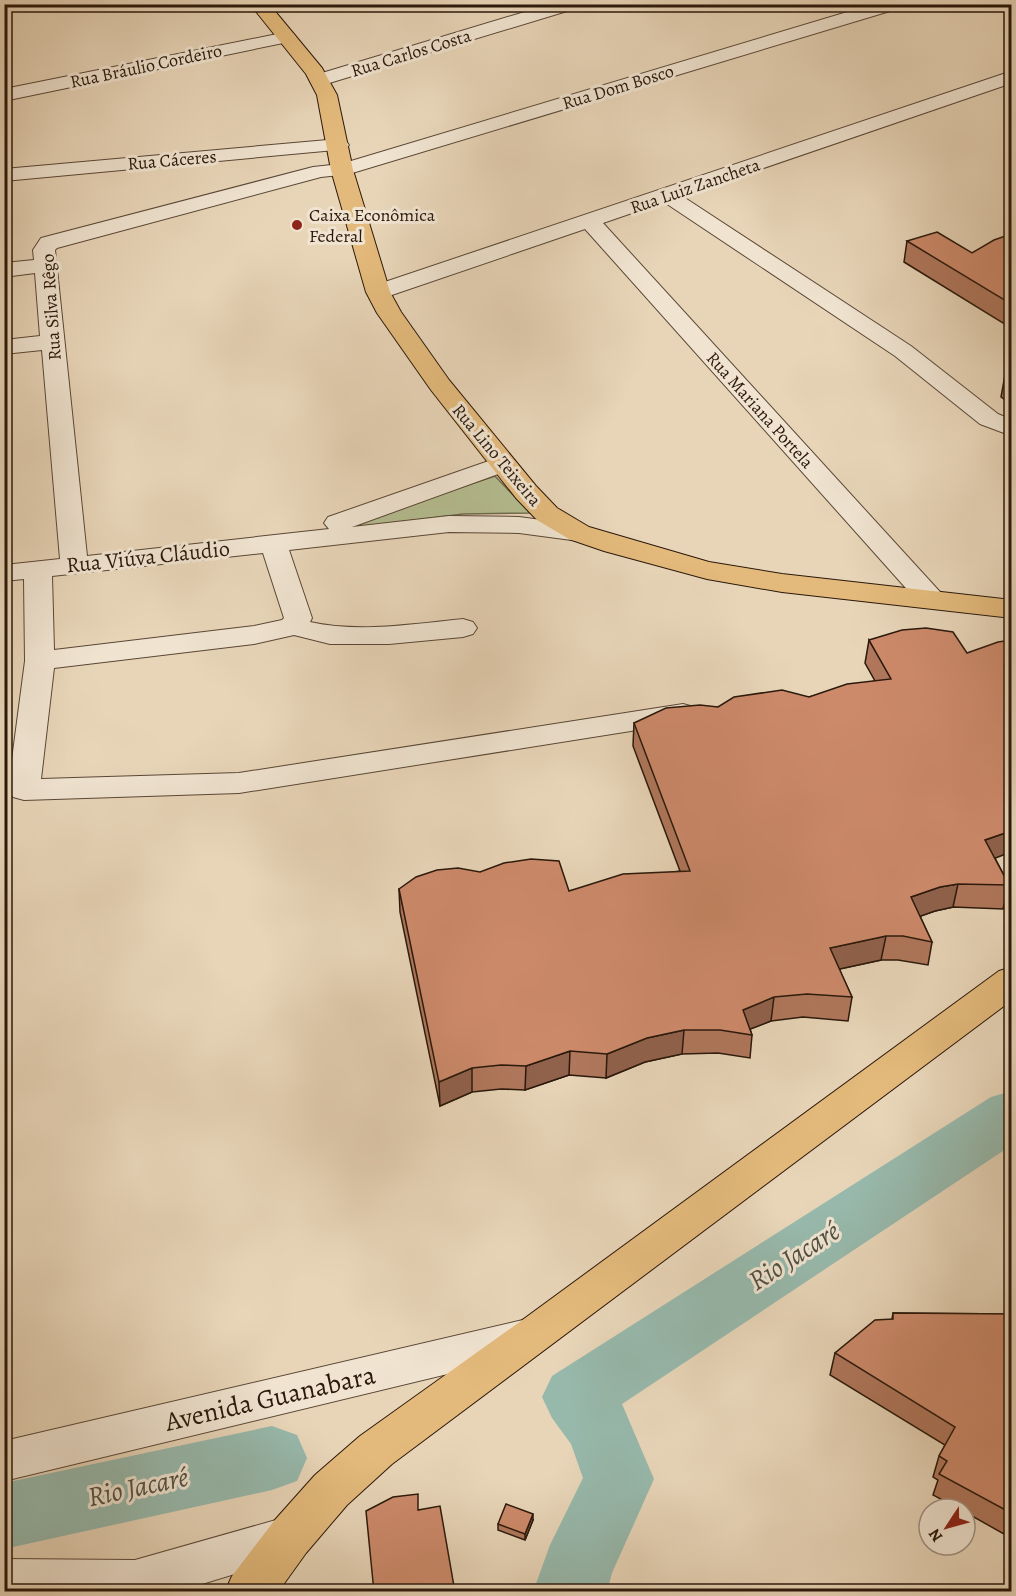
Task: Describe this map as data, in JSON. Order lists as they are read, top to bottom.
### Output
{
  "streets": {
    "main road": ["Rua Lino Teixeira"],
    "street": [
      "Rua Carlos Costa",
      "Rua Bráulio Cordeiro",
      "Rua Dom Bosco",
      "Rua Cáceres",
      "Rua Luiz Zancheta",
      "Rua Silva Rêgo",
      "Rua Mariana Portela",
      "Rua Viúva Cláudio",
      "Avenida Guanabara"
    ]
  },
  "crossings": [
    ["Rua Carlos Costa", "Rua Lino Teixeira"],
    ["Rua Bráulio Cordeiro", "Rua Lino Teixeira"],
    ["Rua Dom Bosco", "Rua Silva Rêgo"],
    ["Rua Dom Bosco", "Rua Lino Teixeira"],
    ["Rua Cáceres", "Rua Lino Teixeira"],
    ["Rua Luiz Zancheta", "Rua Mariana Portela"],
    ["Rua Luiz Zancheta", "Rua Lino Teixeira"],
    ["Rua Silva Rêgo", "Rua Lino Teixeira"],
    ["Rua Silva Rêgo", "Rua Viúva Cláudio"],
    ["Rua Mariana Portela", "Rua Lino Teixeira"]
  ],
  "water": ["Rio Jacaré"],
  "places": ["Caixa Econômica Federal"],
  "north": "bottom left"
}
